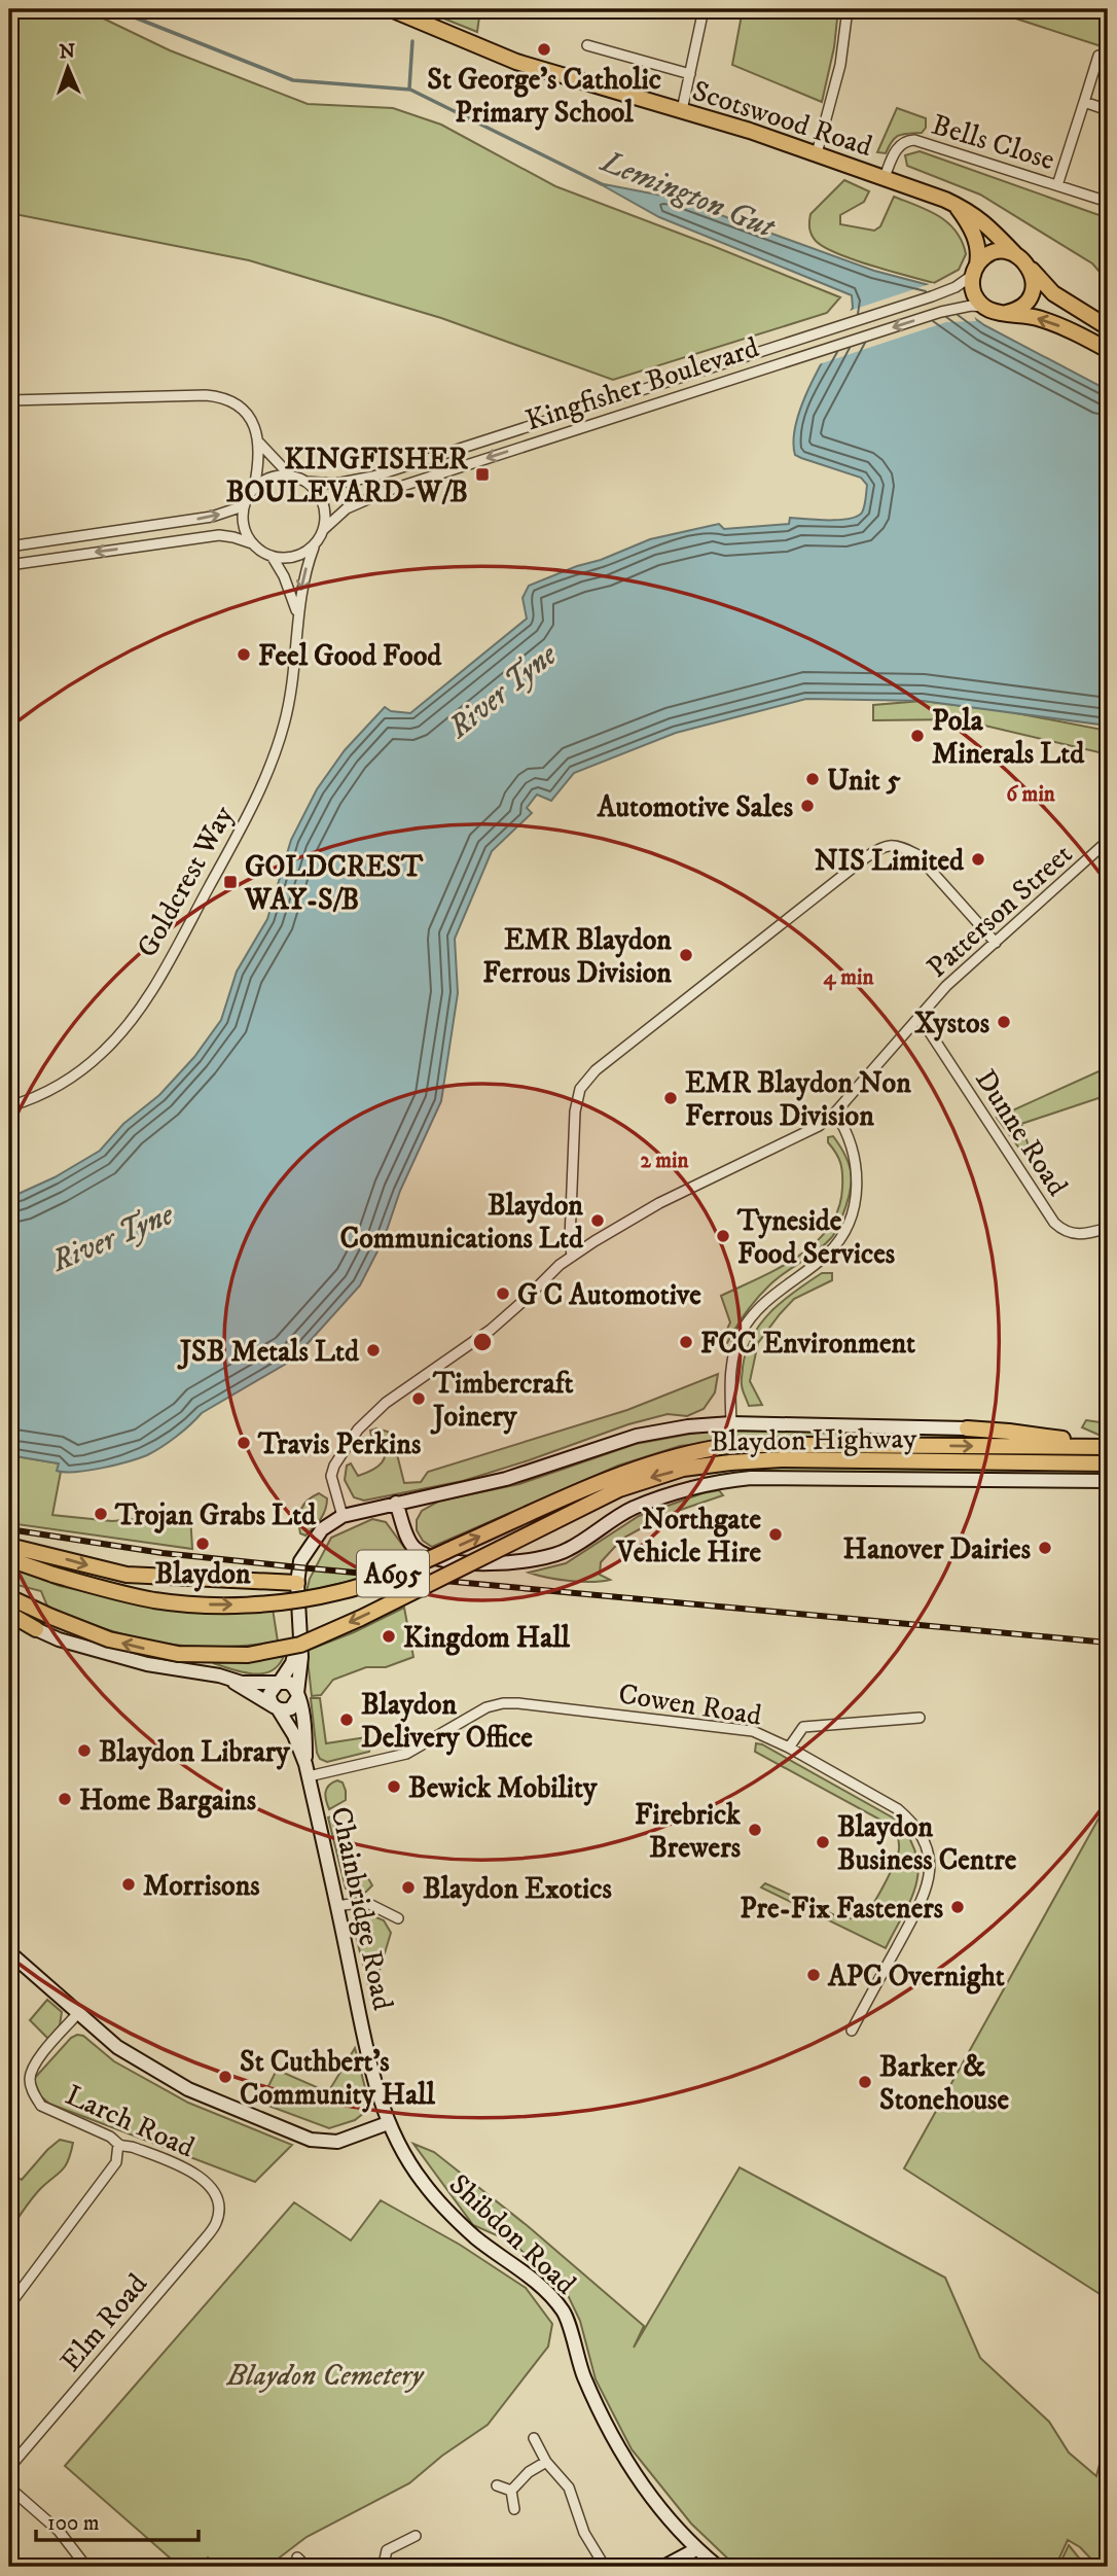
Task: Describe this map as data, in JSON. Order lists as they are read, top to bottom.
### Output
{
  "streets": {
    "main road": [
      "Scotswood Road",
      "Blaydon Highway",
      "A695",
      "Chainbridge Road",
      "Shibdon Road"
    ],
    "street": [
      "Bells Close",
      "Kingfisher Boulevard",
      "Goldcrest Way",
      "Patterson Street",
      "Dunne Road",
      "Cowen Road",
      "Larch Road",
      "Elm Road"
    ]
  },
  "crossings": [
    ["Scotswood Road", "Bells Close"],
    ["Scotswood Road", "Kingfisher Boulevard"],
    ["Patterson Street", "Dunne Road"],
    ["Cowen Road", "Chainbridge Road"],
    ["Chainbridge Road", "Shibdon Road"],
    ["Larch Road", "Elm Road"]
  ],
  "water": ["Lemington Gut", "River Tyne"],
  "parks": ["Blaydon Cemetery"],
  "places": {
    "other": [
      "St George's Catholic Primary School",
      "Feel Good Food",
      "Pola Minerals Ltd",
      "Unit 5",
      "Automotive Sales",
      "NIS Limited",
      "EMR Blaydon Ferrous Division",
      "Xystos",
      "EMR Blaydon Non Ferrous Division",
      "Blaydon Communications Ltd",
      "Tyneside Food Services",
      "G C Automotive",
      "FCC Environment",
      "JSB Metals Ltd",
      "Timbercraft Joinery",
      "Travis Perkins",
      "Trojan Grabs Ltd",
      "Northgate Vehicle Hire",
      "Blaydon",
      "Hanover Dairies",
      "Kingdom Hall",
      "Blaydon Delivery Office",
      "Blaydon Library",
      "Bewick Mobility",
      "Home Bargains",
      "Firebrick Brewers",
      "Blaydon Business Centre",
      "Morrisons",
      "Blaydon Exotics",
      "Pre-Fix Fasteners",
      "APC Overnight",
      "St Cuthbert's Community Hall",
      "Barker & Stonehouse"
    ],
    "transit": ["KINGFISHER BOULEVARD-W/B", "GOLDCREST WAY-S/B"]
  },
  "scale_bar": "100 m",
  "north": "top",
  "rings": ["6 min", "4 min", "2 min"]
}
